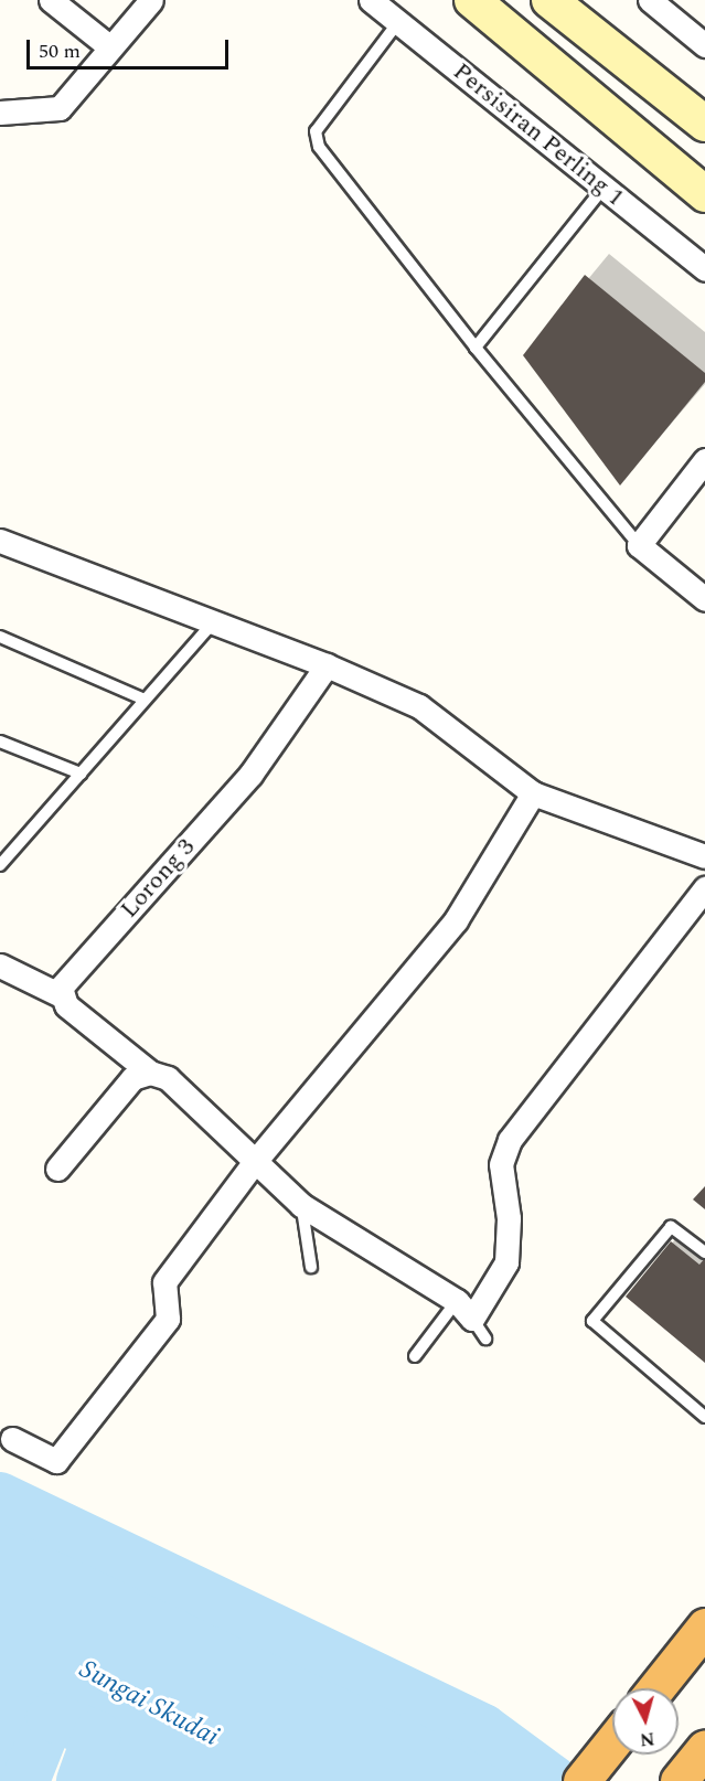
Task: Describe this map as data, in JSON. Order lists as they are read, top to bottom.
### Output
{
  "streets": {
    "street": ["Persisiran Perling 1", "Lorong 3"]
  },
  "water": ["Sungai Skudai"],
  "scale_bar": "50 m",
  "north": "bottom"
}
